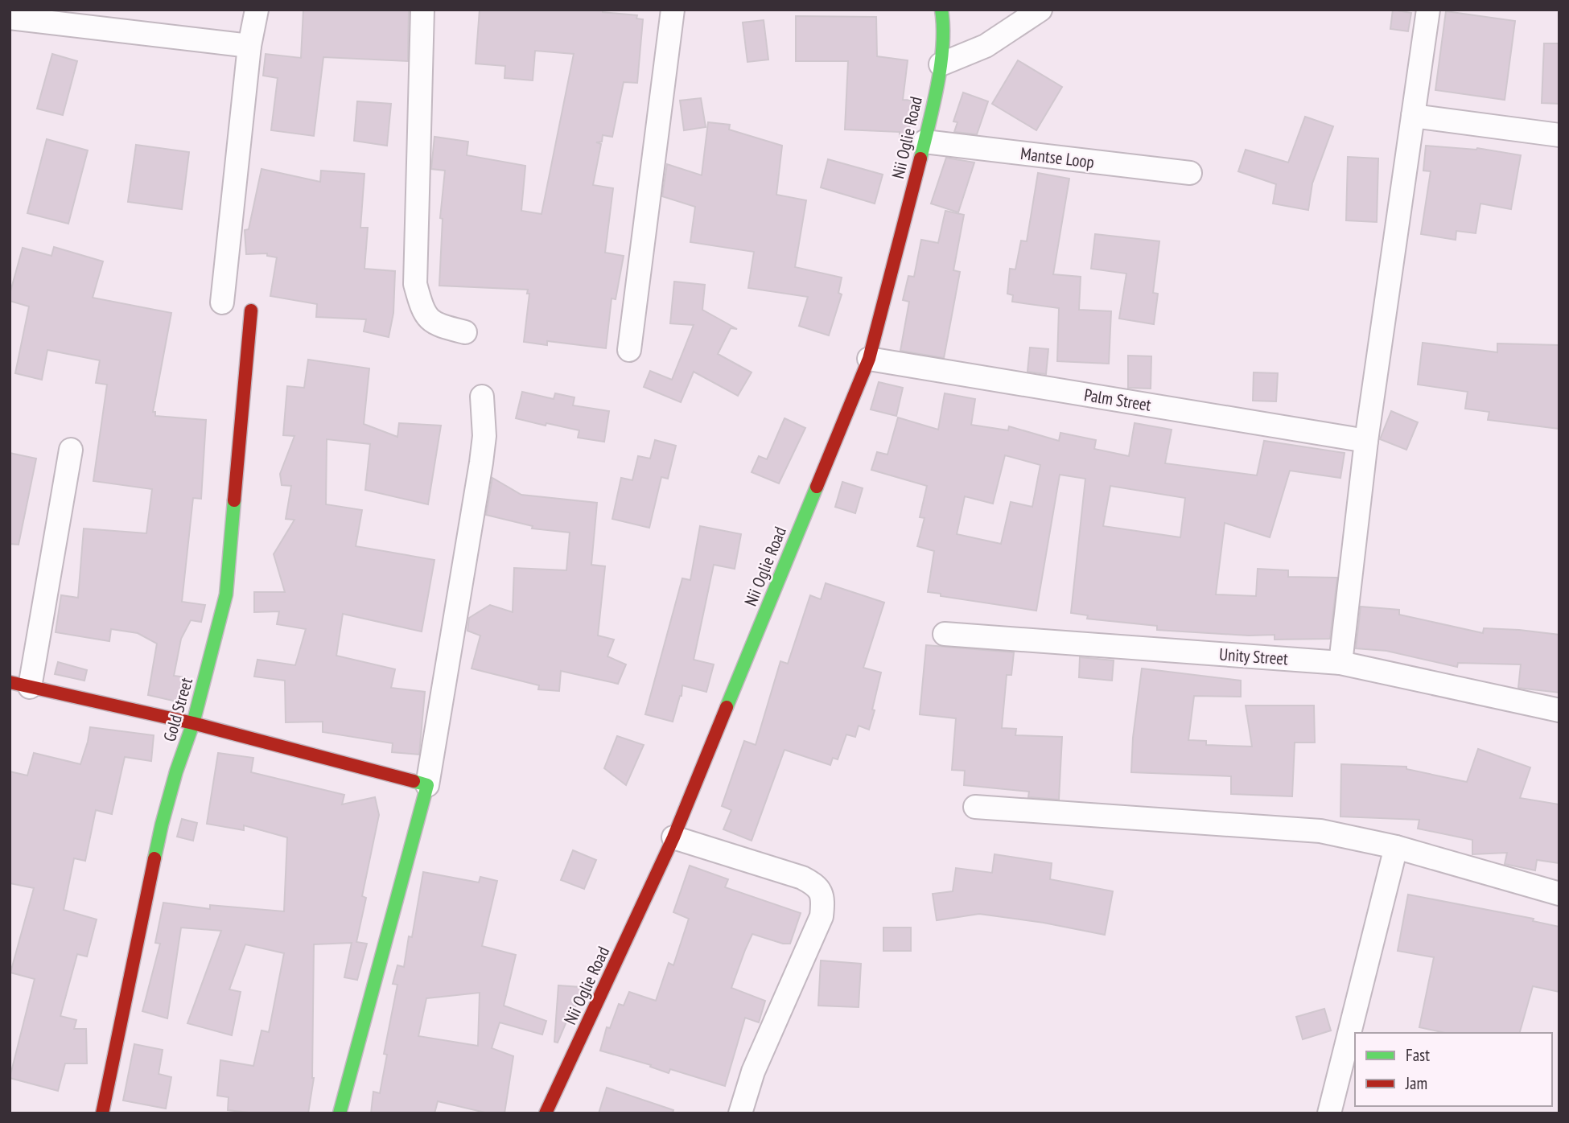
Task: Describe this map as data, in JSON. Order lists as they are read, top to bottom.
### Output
{
  "streets": {
    "street": [
      "Nii Oglie Road",
      "Mantse Loop",
      "Palm Street",
      "Unity Street",
      "Gold Street"
    ]
  },
  "crossings": [
    ["Nii Oglie Road", "Mantse Loop"],
    ["Nii Oglie Road", "Palm Street"]
  ],
  "legend": ["Fast", "Jam"]
}
